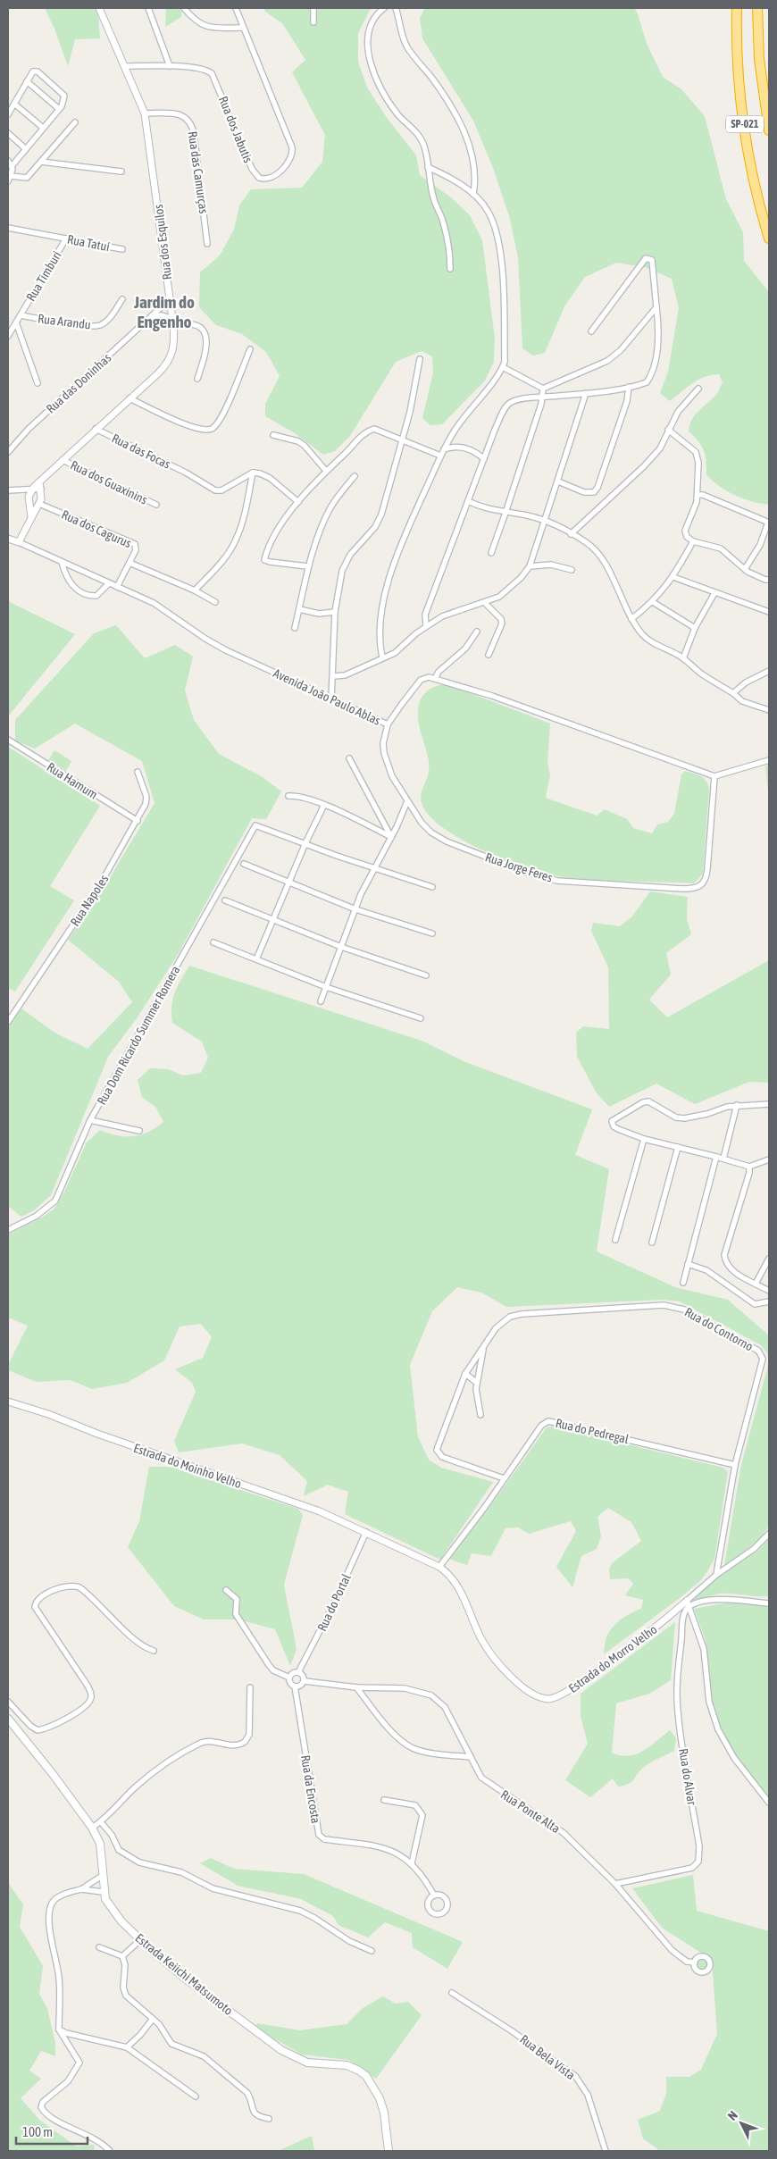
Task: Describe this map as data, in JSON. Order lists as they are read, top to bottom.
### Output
{
  "streets": {
    "highway": ["SP-021"],
    "main road": ["Estrada Keiichi Matsumoto"],
    "street": [
      "Rua dos Jabutis",
      "Rua das Camurças",
      "Rua dos Esquilos",
      "Rua Tatuí",
      "Rua Timburi",
      "Rua Arandu",
      "Rua das Doninhas",
      "Rua das Focas",
      "Rua dos Guaxinins",
      "Rua dos Cagurus",
      "Avenida João Paulo Ablas",
      "Rua Hamum",
      "Rua Jorge Feres",
      "Rua Napoles",
      "Rua Dom Ricardo Summer Romera",
      "Rua do Contorno",
      "Rua do Pedregal",
      "Estrada do Moinho Velho",
      "Rua do Portal",
      "Estrada do Morro Velho",
      "Rua do Alvar",
      "Rua da Encosta",
      "Rua Ponte Alta",
      "Rua Bela Vista"
    ]
  },
  "crossings": [
    ["Rua dos Jabutis", "Rua dos Esquilos"],
    ["Rua das Camurças", "Rua dos Esquilos"],
    ["Rua dos Esquilos", "Rua das Doninhas"],
    ["Rua dos Esquilos", "Rua das Focas"],
    ["Rua dos Esquilos", "Rua dos Guaxinins"],
    ["Rua Tatuí", "Rua Timburi"],
    ["Rua Timburi", "Rua Arandu"],
    ["Rua dos Cagurus", "Avenida João Paulo Ablas"],
    ["Avenida João Paulo Ablas", "Rua Jorge Feres"],
    ["Rua Hamum", "Rua Napoles"],
    ["Rua do Contorno", "Rua do Pedregal"],
    ["Rua do Pedregal", "Estrada do Morro Velho"],
    ["Estrada do Moinho Velho", "Rua do Portal"],
    ["Estrada do Moinho Velho", "Estrada do Morro Velho"],
    ["Rua do Portal", "Estrada do Morro Velho"],
    ["Rua do Portal", "Rua da Encosta"],
    ["Rua do Portal", "Rua Ponte Alta"],
    ["Estrada do Morro Velho", "Rua do Alvar"],
    ["Rua do Alvar", "Rua Ponte Alta"],
    ["Rua da Encosta", "Rua Ponte Alta"]
  ],
  "districts": ["Jardim do Engenho"],
  "scale_bar": "100 m",
  "north": "top left"
}
